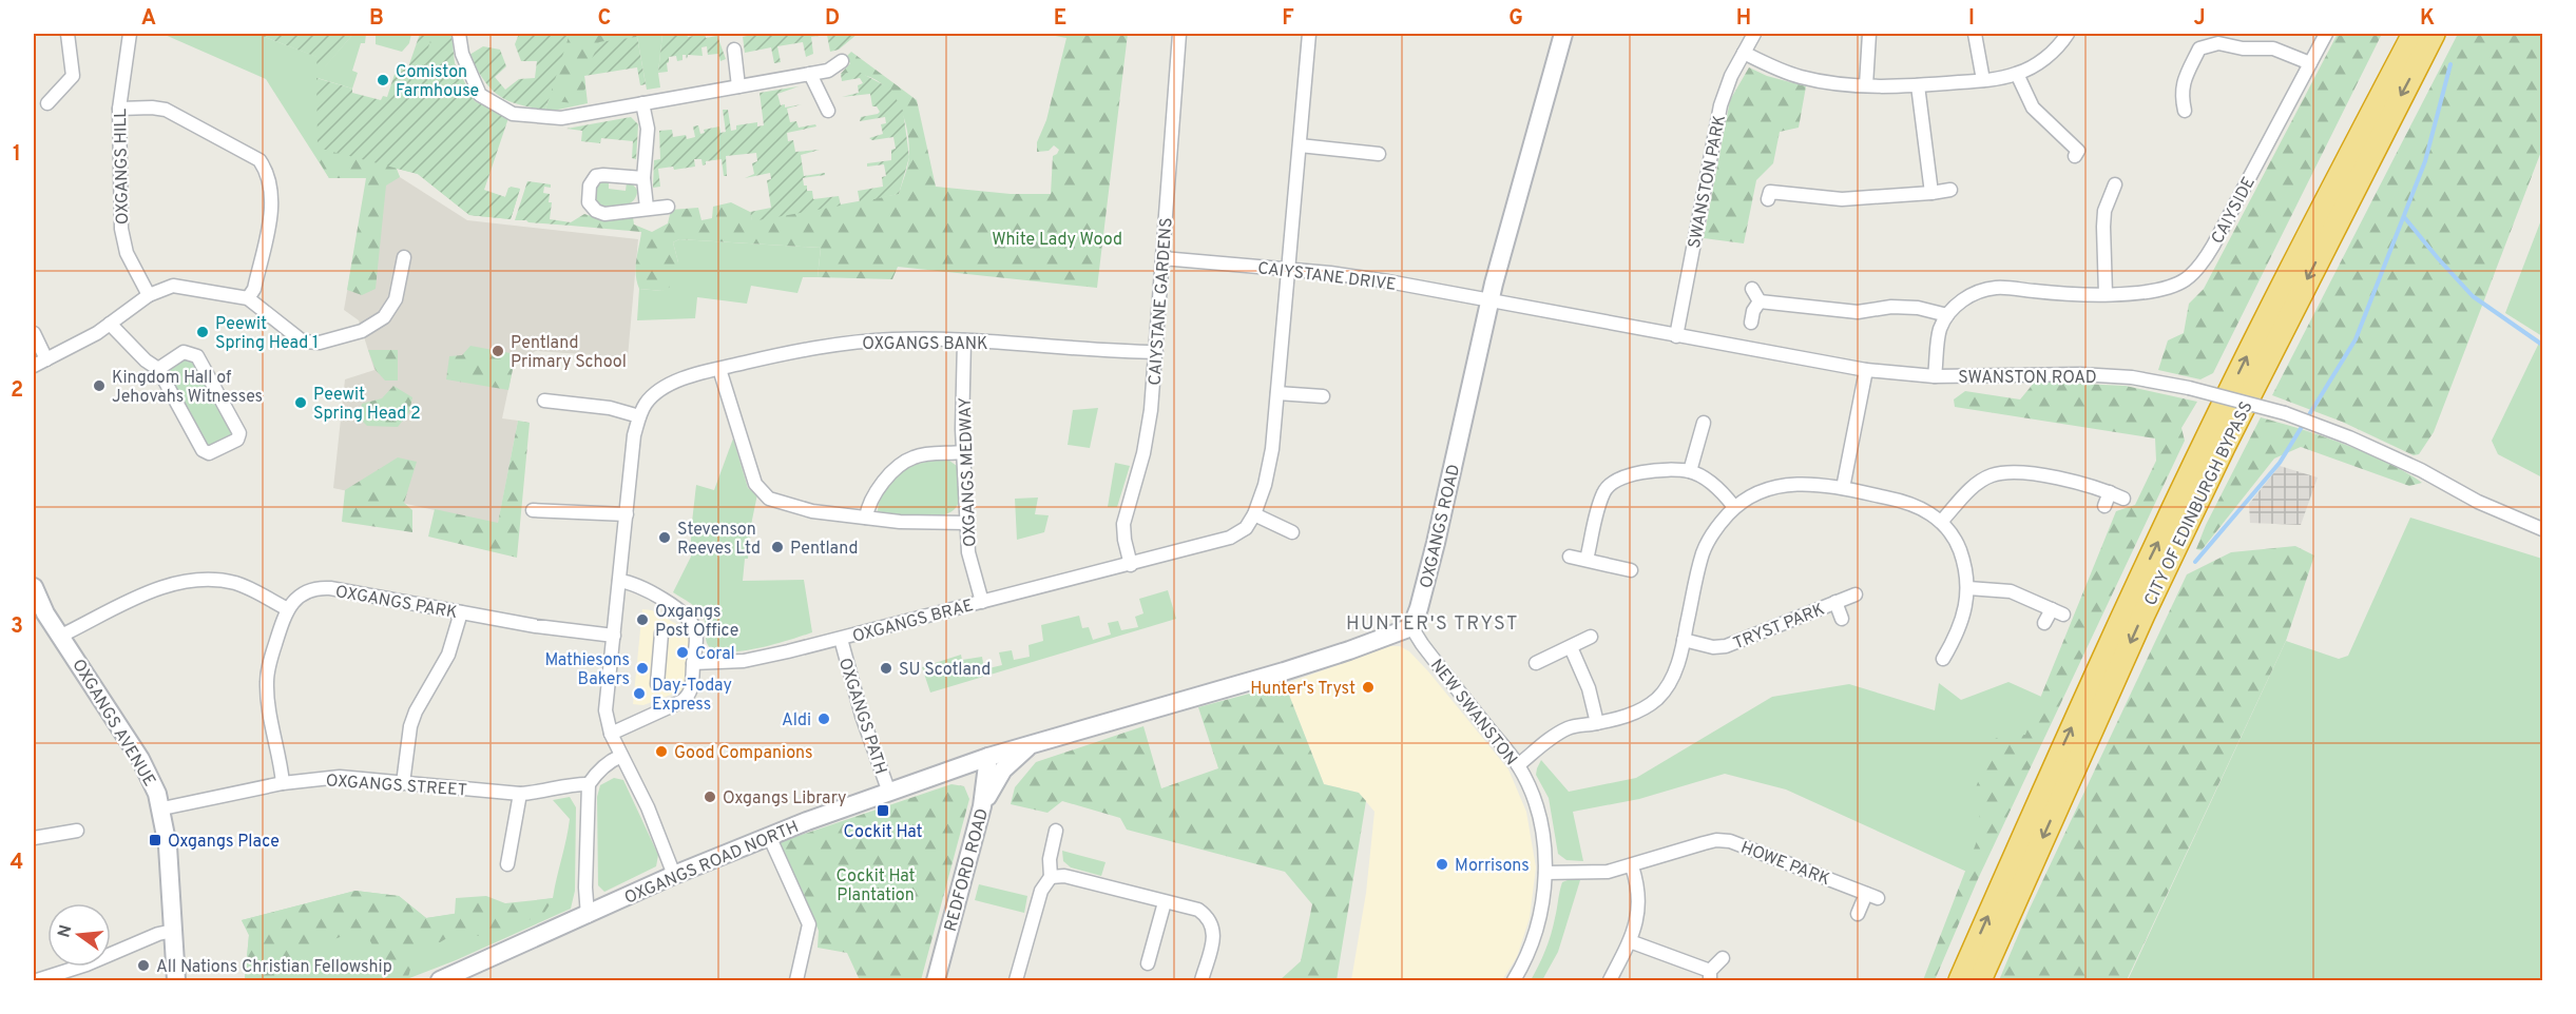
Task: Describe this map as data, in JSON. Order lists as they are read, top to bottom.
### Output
{
  "streets": {
    "highway": ["CITY OF EDINBURGH BYPASS"],
    "main road": [
      "OXGANGS ROAD",
      "OXGANGS AVENUE",
      "OXGANGS ROAD NORTH",
      "REDFORD ROAD"
    ],
    "street": [
      "OXGANGS HILL",
      "SWANSTON PARK",
      "CAIYSIDE",
      "CAIYSTANE DRIVE",
      "CAIYSTANE GARDENS",
      "OXGANGS BANK",
      "SWANSTON ROAD",
      "OXGANGS MEDWAY",
      "OXGANGS PARK",
      "OXGANGS BRAE",
      "TRYST PARK",
      "NEW SWANSTON",
      "OXGANGS PATH",
      "OXGANGS STREET",
      "HOWE PARK"
    ]
  },
  "crossings": [
    ["SWANSTON PARK", "SWANSTON ROAD"],
    ["CAIYSTANE DRIVE", "CAIYSTANE GARDENS"],
    ["CAIYSTANE DRIVE", "SWANSTON ROAD"],
    ["CAIYSTANE DRIVE", "OXGANGS ROAD"],
    ["CAIYSTANE GARDENS", "OXGANGS BANK"],
    ["CAIYSTANE GARDENS", "OXGANGS BRAE"],
    ["OXGANGS BANK", "OXGANGS MEDWAY"],
    ["OXGANGS BANK", "OXGANGS PARK"],
    ["OXGANGS BANK", "OXGANGS ROAD NORTH"],
    ["SWANSTON ROAD", "OXGANGS ROAD"],
    ["OXGANGS MEDWAY", "OXGANGS BRAE"],
    ["OXGANGS ROAD", "NEW SWANSTON"],
    ["OXGANGS BRAE", "OXGANGS PATH"],
    ["NEW SWANSTON", "HOWE PARK"],
    ["OXGANGS PATH", "OXGANGS ROAD NORTH"],
    ["OXGANGS AVENUE", "OXGANGS STREET"],
    ["OXGANGS ROAD NORTH", "REDFORD ROAD"]
  ],
  "districts": ["HUNTER'S TRYST"],
  "parks": ["White Lady Wood", "Cockit Hat Plantation"],
  "places": {
    "other": [
      "Comiston Farmhouse",
      "Peewit Spring Head 1",
      "Pentland Primary School",
      "Kingdom Hall of Jehovahs Witnesses",
      "Peewit Spring Head 2",
      "Stevenson Reeves Ltd",
      "Pentland",
      "Oxgangs Post Office",
      "Coral",
      "Mathiesons Bakers",
      "SU Scotland",
      "Hunter's Tryst",
      "Day-Today Express",
      "Aldi",
      "Good Companions",
      "Oxgangs Library",
      "Morrisons",
      "All Nations Christian Fellowship"
    ],
    "transit": ["Cockit Hat", "Oxgangs Place"]
  },
  "north": "left",
  "grid": {
    "columns": [
      "A",
      "B",
      "C",
      "D",
      "E",
      "F",
      "G",
      "H",
      "I",
      "J",
      "K"
    ],
    "rows": [
      "1",
      "2",
      "3",
      "4"
    ]
  }
}
